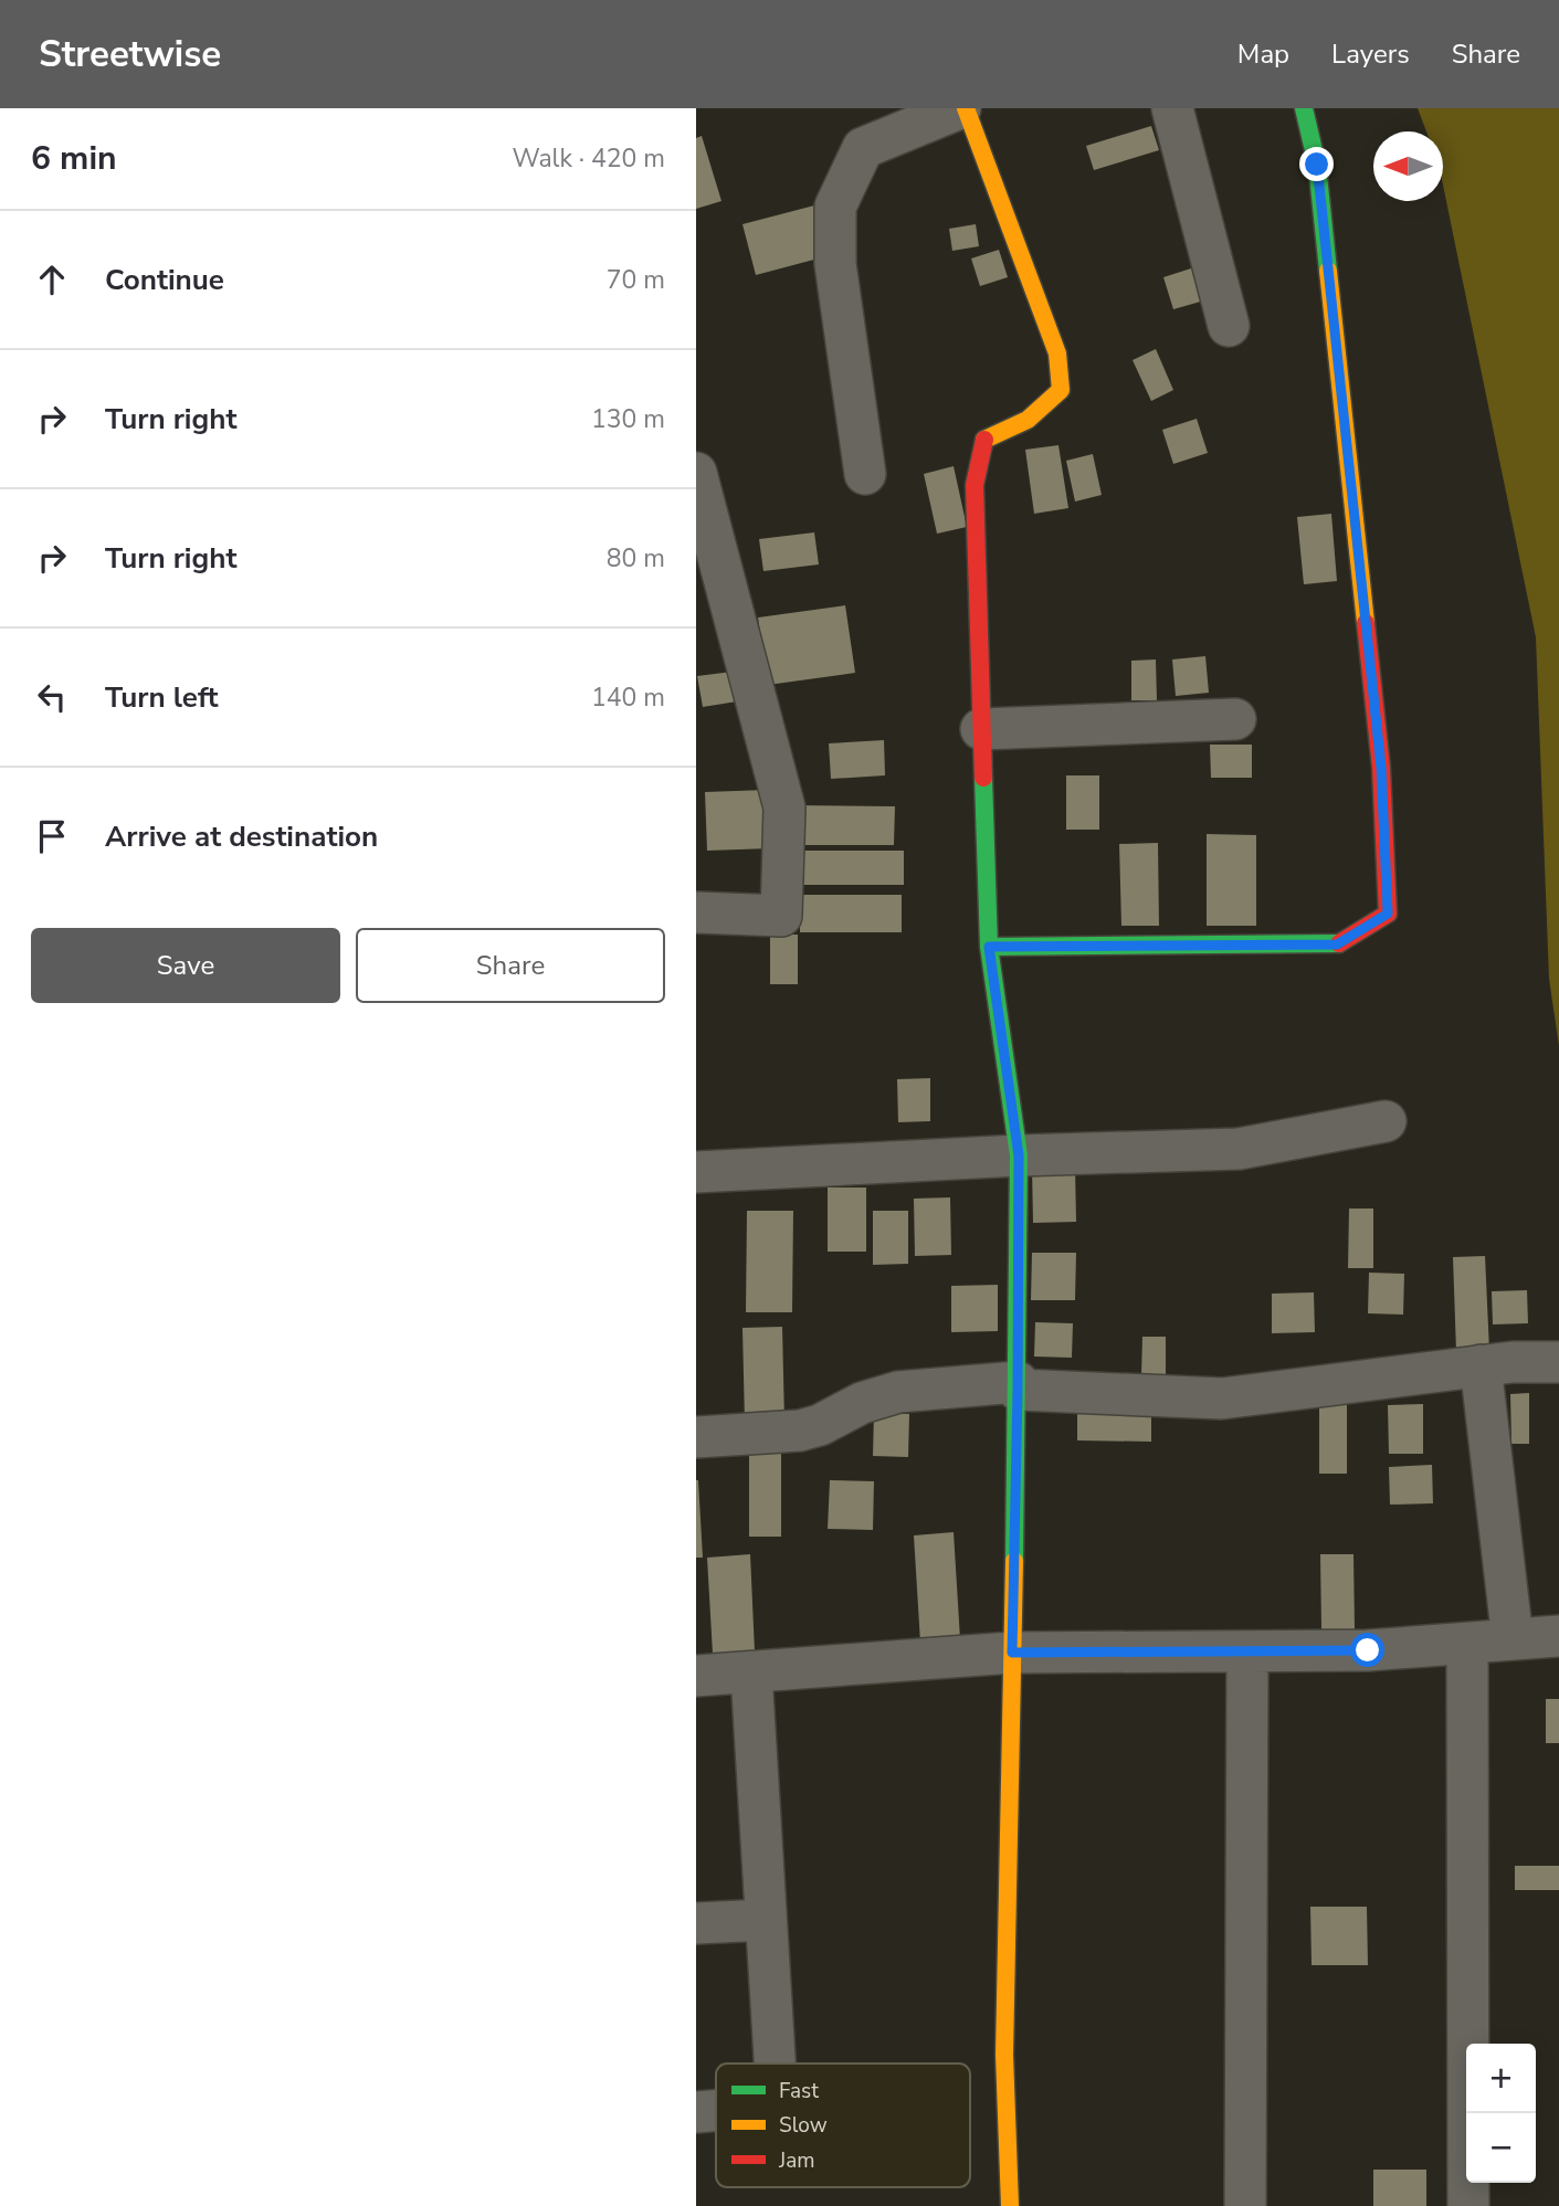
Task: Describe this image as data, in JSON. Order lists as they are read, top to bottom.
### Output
{
  "legend": ["Fast", "Slow", "Jam"],
  "north": "left",
  "page": {
    "header": "Streetwise",
    "nav": ["Map", "Layers", "Share"],
    "heading": ["6 min", "Walk · 420 m"],
    "list": [
      ["Continue", "70 m"],
      ["Turn right", "130 m"],
      ["Turn right", "80 m"],
      ["Turn left", "140 m"],
      "Arrive at destination"
    ],
    "buttons": ["Save", "Share"],
    "map_buttons": ["+", "−"]
  }
}
